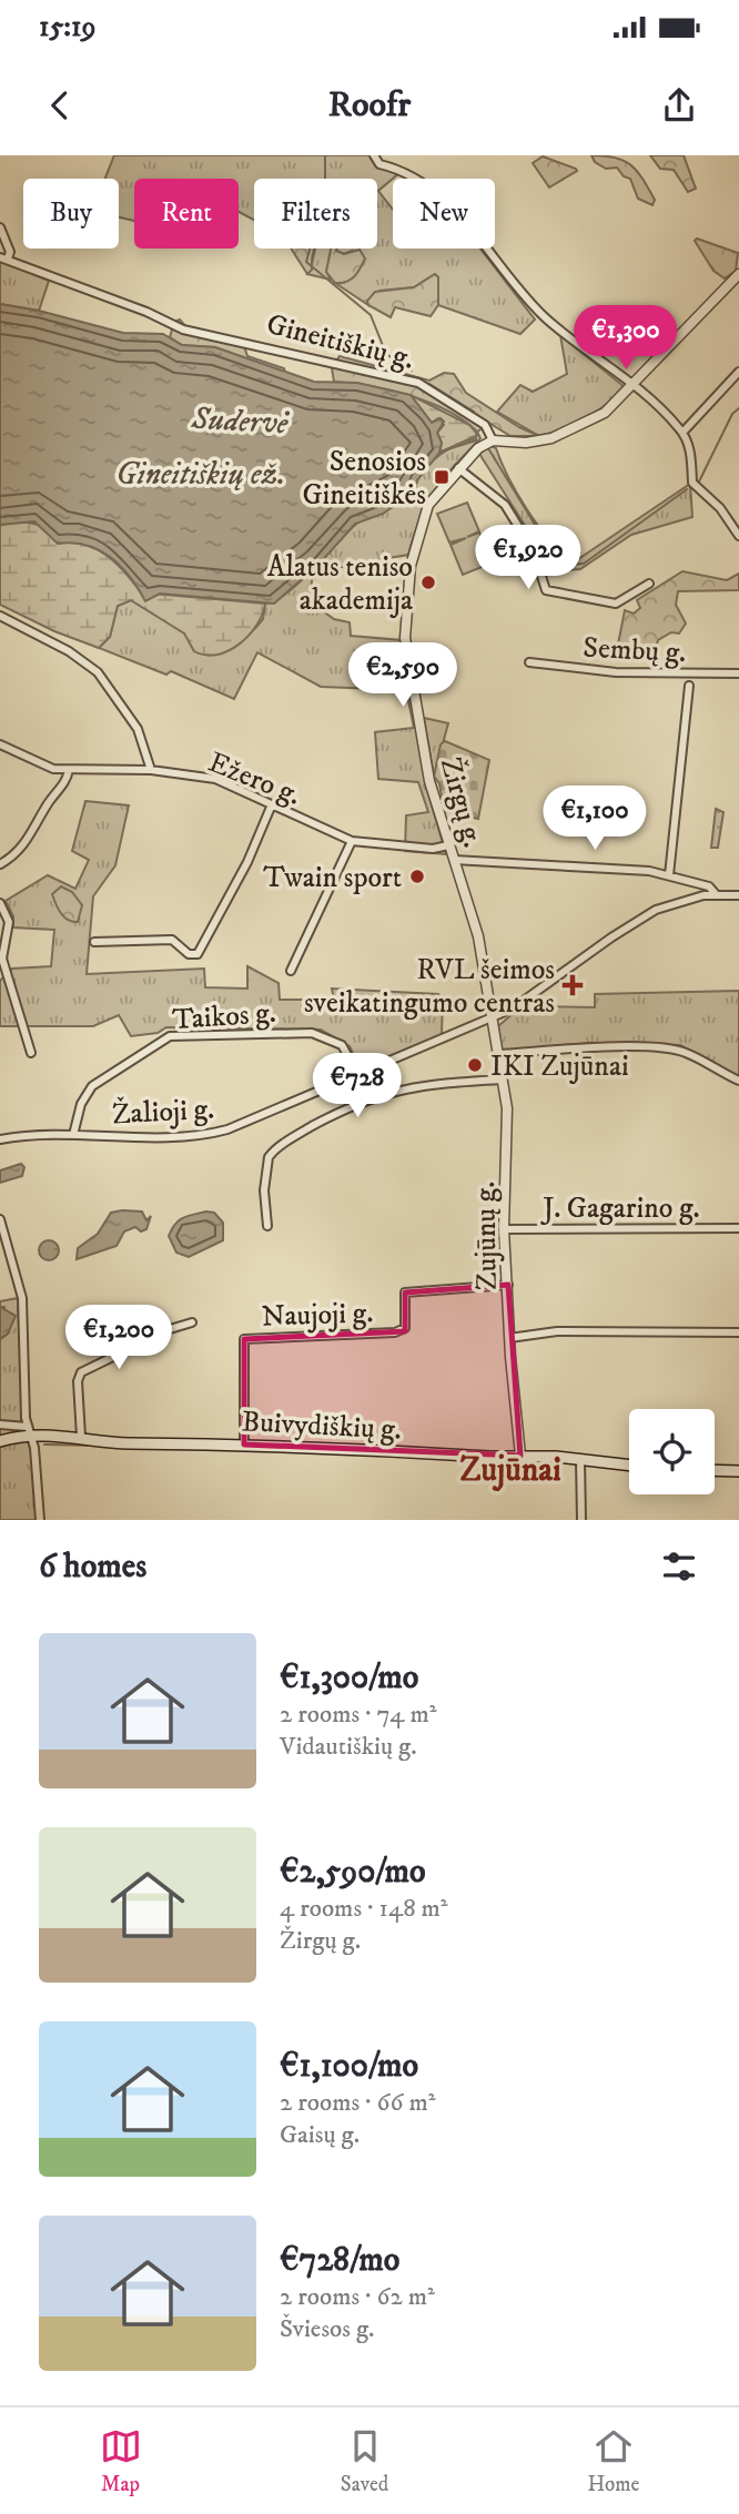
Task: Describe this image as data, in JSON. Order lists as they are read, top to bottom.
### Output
{
  "streets": {
    "main road": ["Buivydiškių g."],
    "street": [
      "Gineitiškių g.",
      "Sembų g.",
      "Ežero g.",
      "Žirgų g.",
      "Taikos g.",
      "Žalioji g.",
      "J. Gagarino g.",
      "Zujūnų g.",
      "Naujoji g."
    ]
  },
  "crossings": [
    ["Gineitiškių g.", "Žirgų g."],
    ["Ežero g.", "Žirgų g."],
    ["Žirgų g.", "Žalioji g."],
    ["Žirgų g.", "Zujūnų g."],
    ["Taikos g.", "Žalioji g."],
    ["Žalioji g.", "Zujūnų g."],
    ["J. Gagarino g.", "Zujūnų g."],
    ["Zujūnų g.", "Naujoji g."],
    ["Zujūnų g.", "Buivydiškių g."],
    ["Naujoji g.", "Buivydiškių g."]
  ],
  "districts": ["Zujūnai"],
  "water": ["Sudervė", "Gineitiškių ež."],
  "places": {
    "transit": ["Senosios Gineitiškės"],
    "other": ["Alatus teniso akademija", "Twain sport", "IKI Zujūnai"],
    "health": ["RVL šeimos sveikatingumo centras"]
  },
  "page": {
    "status": "15:19",
    "header": "Roofr",
    "chip": [
      "Buy",
      "Rent",
      "Filters",
      "New"
    ],
    "price": [
      "€1,300",
      "€1,920",
      "€2,590",
      "€1,100",
      "€728",
      "€1,200"
    ],
    "heading": "6 homes",
    "list": [
      {
        "name": "€1,300/mo",
        "note": "2 rooms · 74 m² · Vidautiškių g."
      },
      {
        "name": "€2,590/mo",
        "note": "4 rooms · 148 m² · Žirgų g."
      },
      {
        "name": "€1,100/mo",
        "note": "2 rooms · 66 m² · Gaisų g."
      },
      {
        "name": "€728/mo",
        "note": "2 rooms · 62 m² · Šviesos g."
      }
    ],
    "tabs": ["Map", "Saved", "Home"]
  }
}
